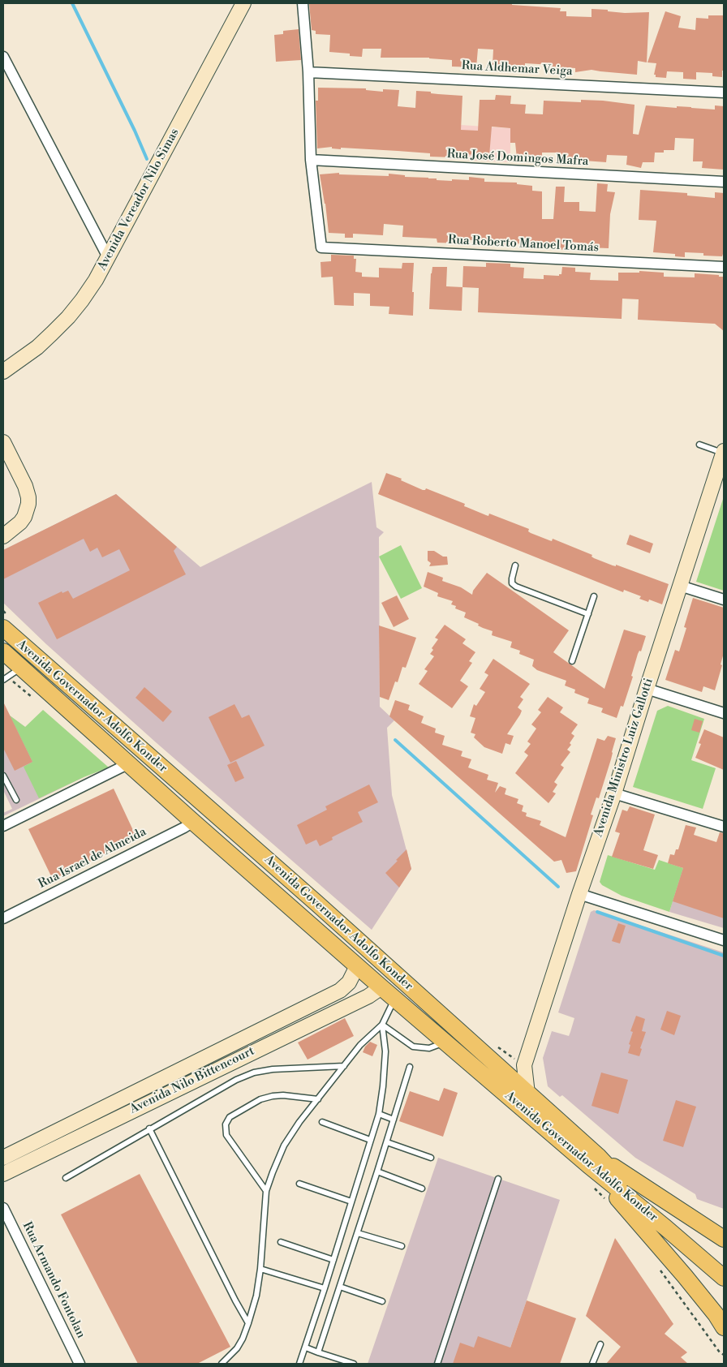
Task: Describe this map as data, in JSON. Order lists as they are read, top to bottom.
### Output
{
  "streets": {
    "main road": ["Avenida Governador Adolfo Konder"],
    "street": [
      "Rua Aldhemar Veiga",
      "Rua José Domingos Mafra",
      "Avenida Vereador Nilo Simas",
      "Rua Roberto Manoel Tomás",
      "Avenida Ministro Luiz Gallotti",
      "Rua Israel de Almeida",
      "Avenida Nilo Bittencourt",
      "Rua Armando Fontolan"
    ]
  },
  "crossings": [
    ["Rua José Domingos Mafra", "Rua Roberto Manoel Tomás"],
    ["Avenida Governador Adolfo Konder", "Avenida Ministro Luiz Gallotti"],
    ["Avenida Governador Adolfo Konder", "Rua Israel de Almeida"],
    ["Avenida Governador Adolfo Konder", "Avenida Nilo Bittencourt"]
  ]
}
